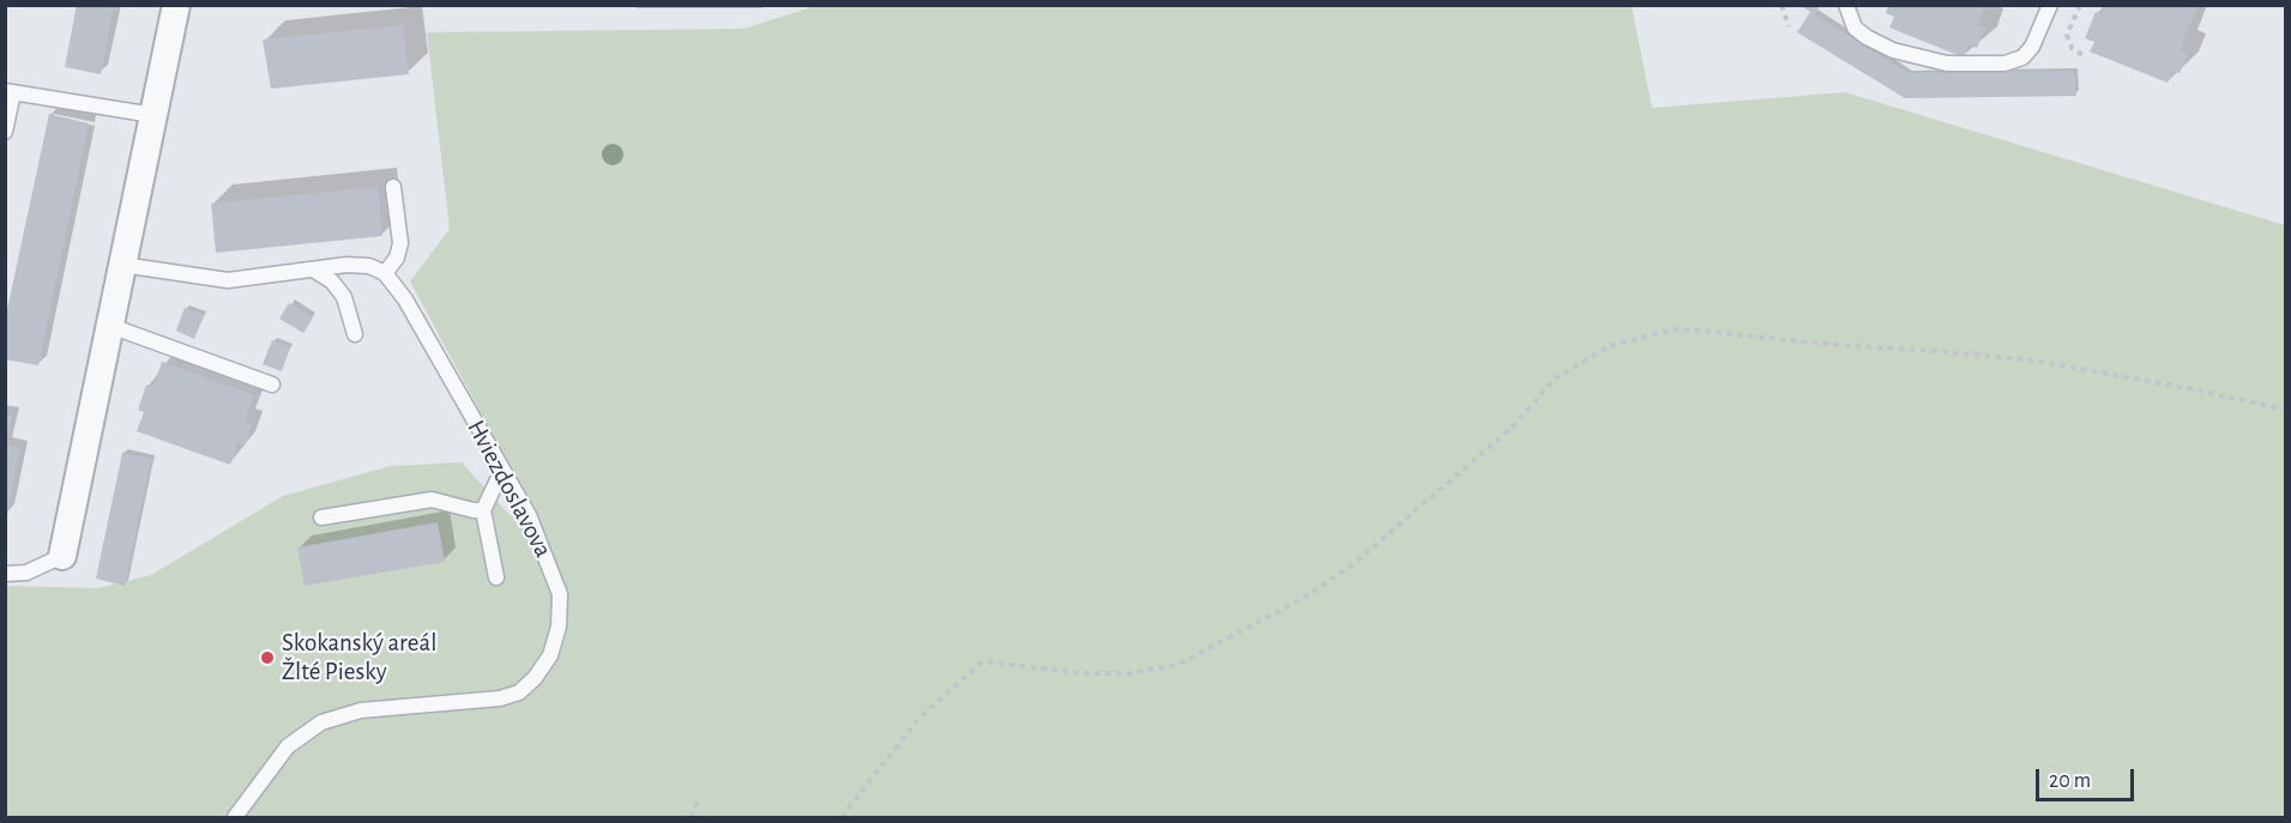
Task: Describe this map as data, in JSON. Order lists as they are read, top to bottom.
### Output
{
  "streets": {
    "lane": ["Hviezdoslavova"]
  },
  "places": ["Skokanský areál Žlté Piesky"],
  "scale_bar": "20 m"
}
